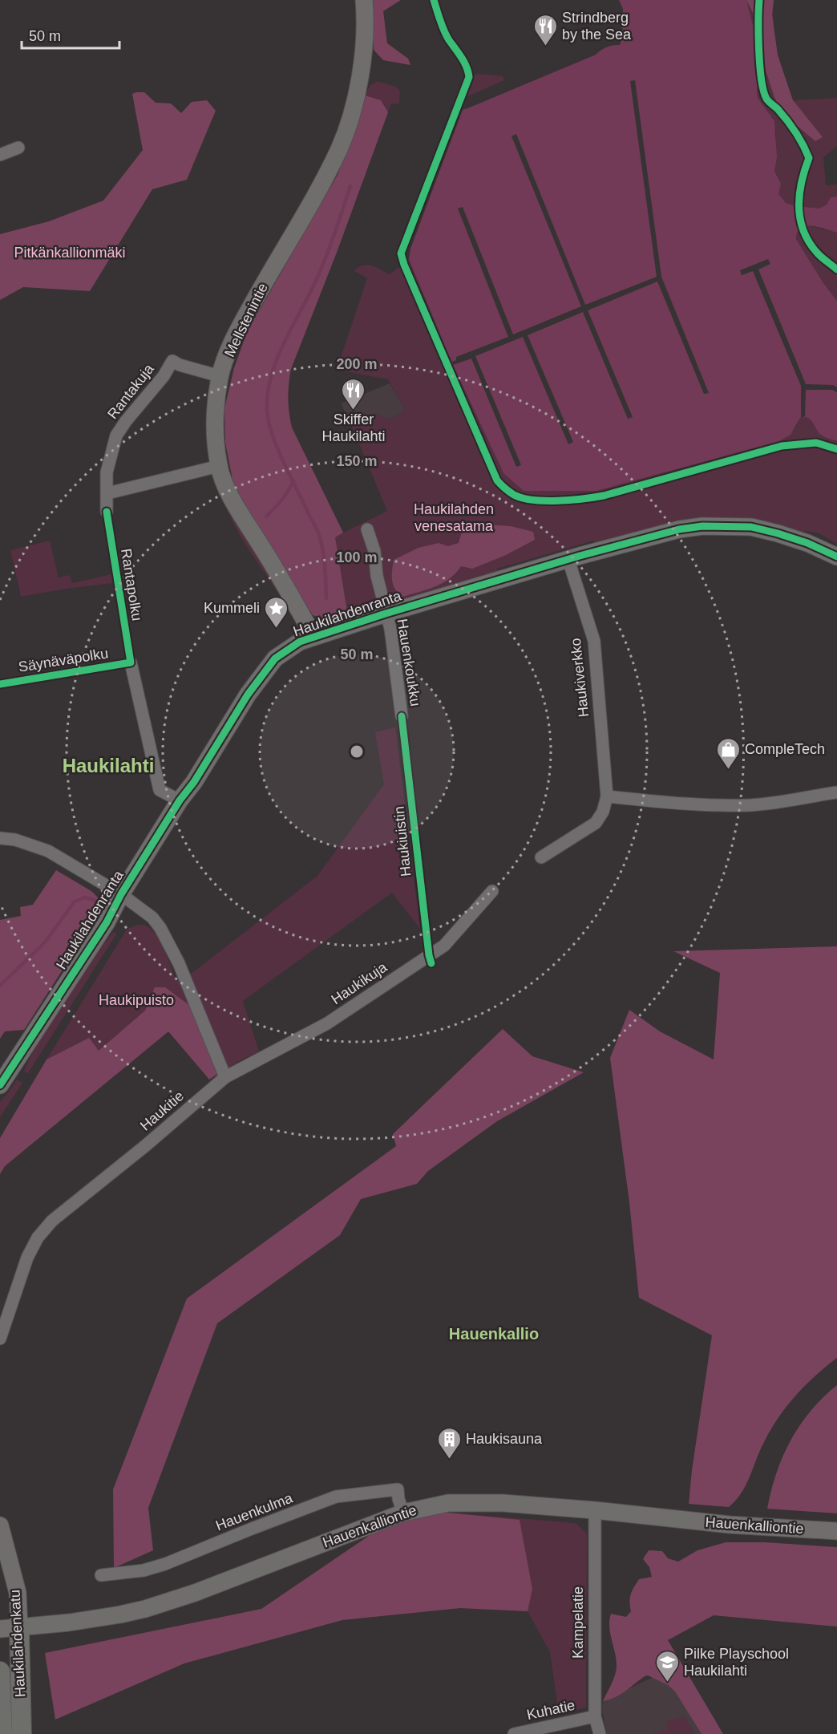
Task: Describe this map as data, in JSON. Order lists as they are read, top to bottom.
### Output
{
  "streets": {
    "main road": ["Haukilahdenkatu"],
    "street": [
      "Mellstenintie",
      "Rantakuja",
      "Haukilahdenranta",
      "Hauenkoukku",
      "Haukiverkko",
      "Haukikuja",
      "Haukitie",
      "Hauenkulma",
      "Hauenkalliontie",
      "Kampelatie",
      "Kuhatie"
    ],
    "cycle path": ["Rantapolku", "Haukiuistin"]
  },
  "crossings": [
    ["Mellstenintie", "Rantakuja"],
    ["Mellstenintie", "Haukilahdenranta"],
    ["Haukilahdenranta", "Hauenkoukku"],
    ["Haukilahdenranta", "Haukiverkko"],
    ["Haukikuja", "Haukitie"],
    ["Hauenkulma", "Hauenkalliontie"],
    ["Hauenkalliontie", "Kampelatie"],
    ["Hauenkalliontie", "Haukilahdenkatu"],
    ["Kampelatie", "Kuhatie"]
  ],
  "districts": ["Haukilahti", "Hauenkallio"],
  "parks": ["Pitkänkallionmäki", "Haukilahden venesatama", "Haukipuisto"],
  "places": {
    "restaurant": ["Strindberg by the Sea", "Skiffer Haukilahti"],
    "place": ["Kummeli"],
    "shop": ["CompleTech"],
    "building": ["Haukisauna"],
    "school or university": ["Pilke Playschool Haukilahti"]
  },
  "scale_bar": "50 m",
  "rings": [
    "200 m",
    "150 m",
    "100 m",
    "50 m"
  ]
}
